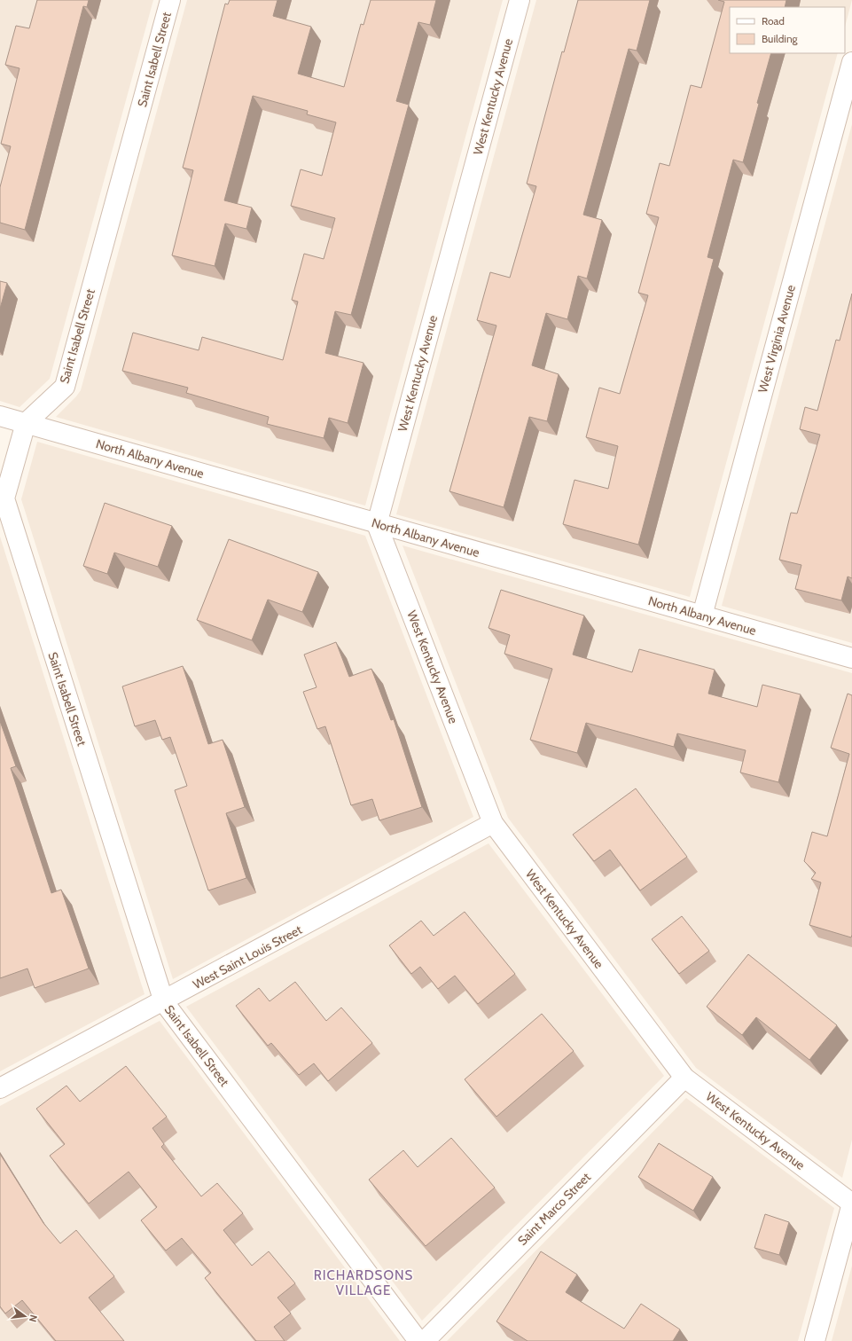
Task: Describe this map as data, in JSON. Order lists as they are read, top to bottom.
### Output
{
  "streets": {
    "street": [
      "Saint Isabell Street",
      "West Kentucky Avenue",
      "West Virginia Avenue",
      "North Albany Avenue",
      "West Saint Louis Street",
      "Saint Marco Street"
    ]
  },
  "crossings": [
    ["Saint Isabell Street", "North Albany Avenue"],
    ["Saint Isabell Street", "West Saint Louis Street"],
    ["West Kentucky Avenue", "North Albany Avenue"],
    ["West Kentucky Avenue", "West Saint Louis Street"],
    ["West Kentucky Avenue", "Saint Marco Street"],
    ["West Virginia Avenue", "North Albany Avenue"]
  ],
  "districts": ["RICHARDSONS VILLAGE"],
  "legend": ["Road", "Building"],
  "north": "right"
}
